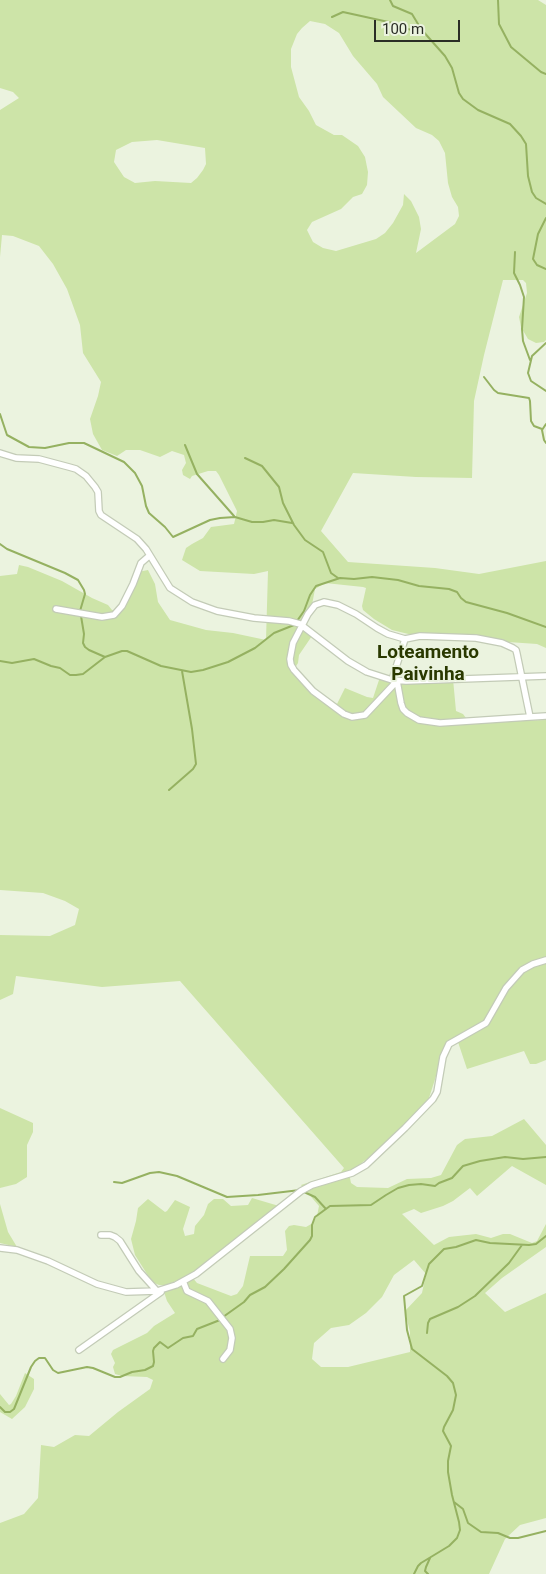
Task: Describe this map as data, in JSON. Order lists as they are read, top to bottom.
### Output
{
  "districts": ["Loteamento Paivinha"],
  "scale_bar": "100 m"
}
